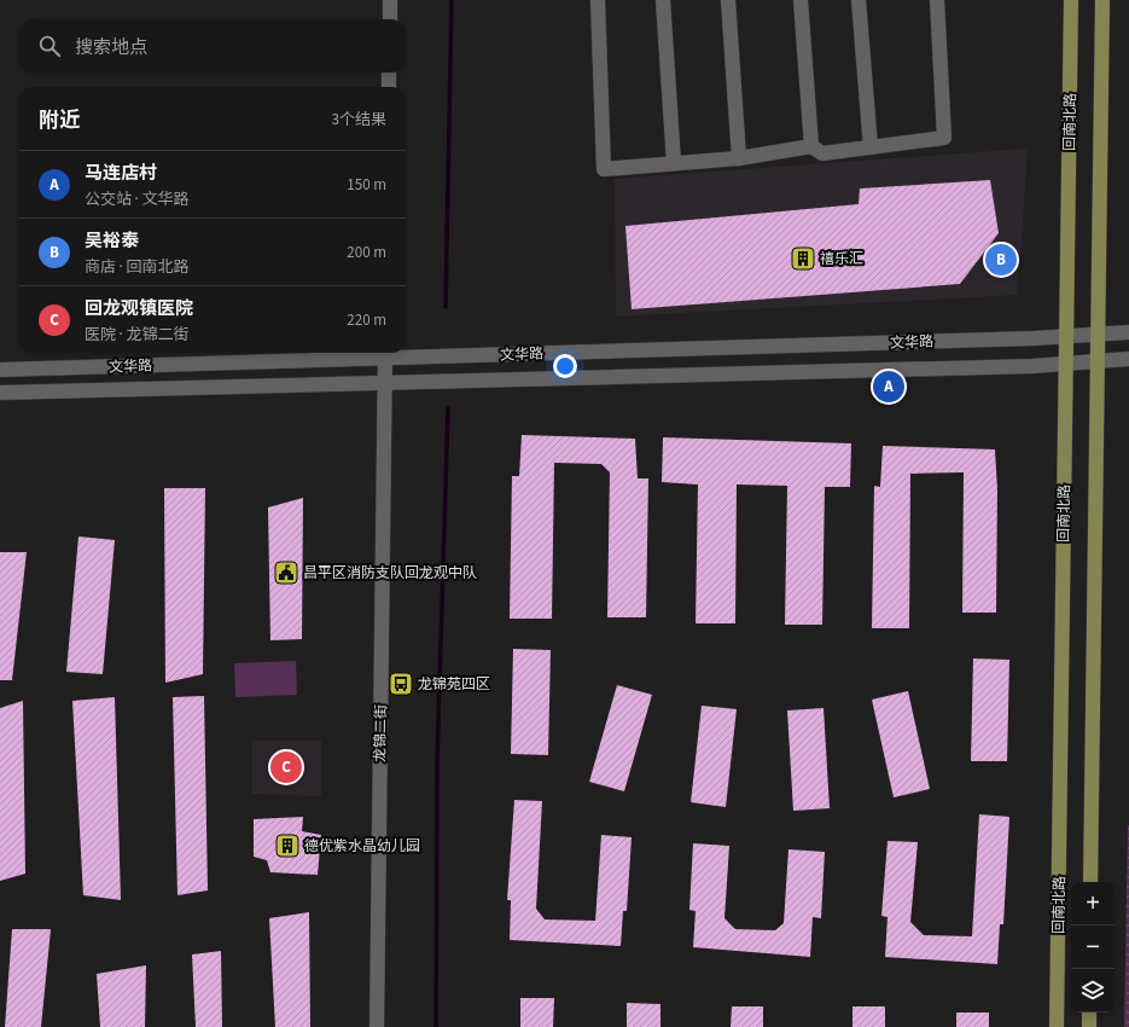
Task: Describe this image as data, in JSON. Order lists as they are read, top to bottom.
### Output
{
  "streets": {
    "main road": ["回南北路"],
    "street": ["文华路", "龙锦二街"]
  },
  "crossings": [
    ["回南北路", "文华路"],
    ["文华路", "龙锦二街"]
  ],
  "places": {
    "building": ["禧乐汇", "德优紫水晶幼儿园"],
    "public building": ["昌平区消防支队回龙观中队"],
    "bus stop": ["龙锦苑四区"]
  },
  "page": {
    "search": "搜索地点",
    "heading": ["附近", "3个结果"],
    "list": [
      {
        "mark": "A",
        "name": "马连店村",
        "note": "公交站 · 文华路",
        "value": "150 m"
      },
      {
        "mark": "B",
        "name": "吴裕泰",
        "note": "商店 · 回南北路",
        "value": "200 m"
      },
      {
        "mark": "C",
        "name": "回龙观镇医院",
        "note": "医院 · 龙锦二街",
        "value": "220 m"
      }
    ],
    "pins": ["B", "A", "C"],
    "map_buttons": ["+", "−"]
  }
}
